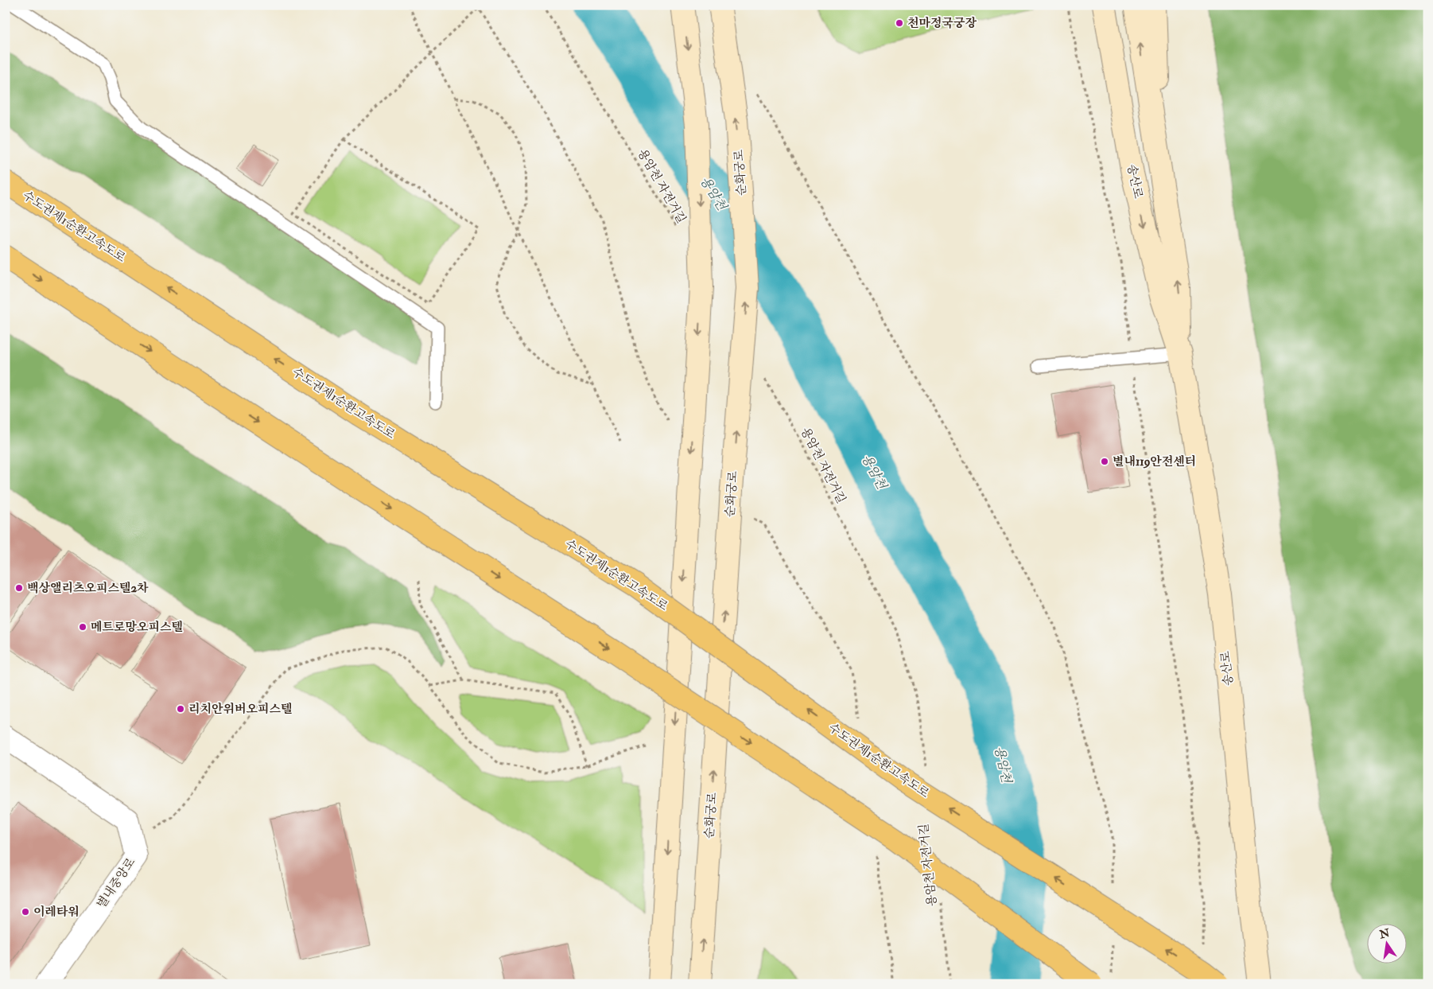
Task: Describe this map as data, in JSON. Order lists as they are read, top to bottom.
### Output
{
  "streets": {
    "highway": ["수도권제1순환고속도로"],
    "street": ["순화궁로", "송산로", "별내중앙로"],
    "path": ["용암천 자전거길"]
  },
  "water": ["용암천"],
  "places": [
    "천마정국궁장",
    "별내119안전센터",
    "백상앨리츠오피스텔2차",
    "메트로망오피스텔",
    "리치안위버오피스텔",
    "이레타워"
  ],
  "north": "top"
}
